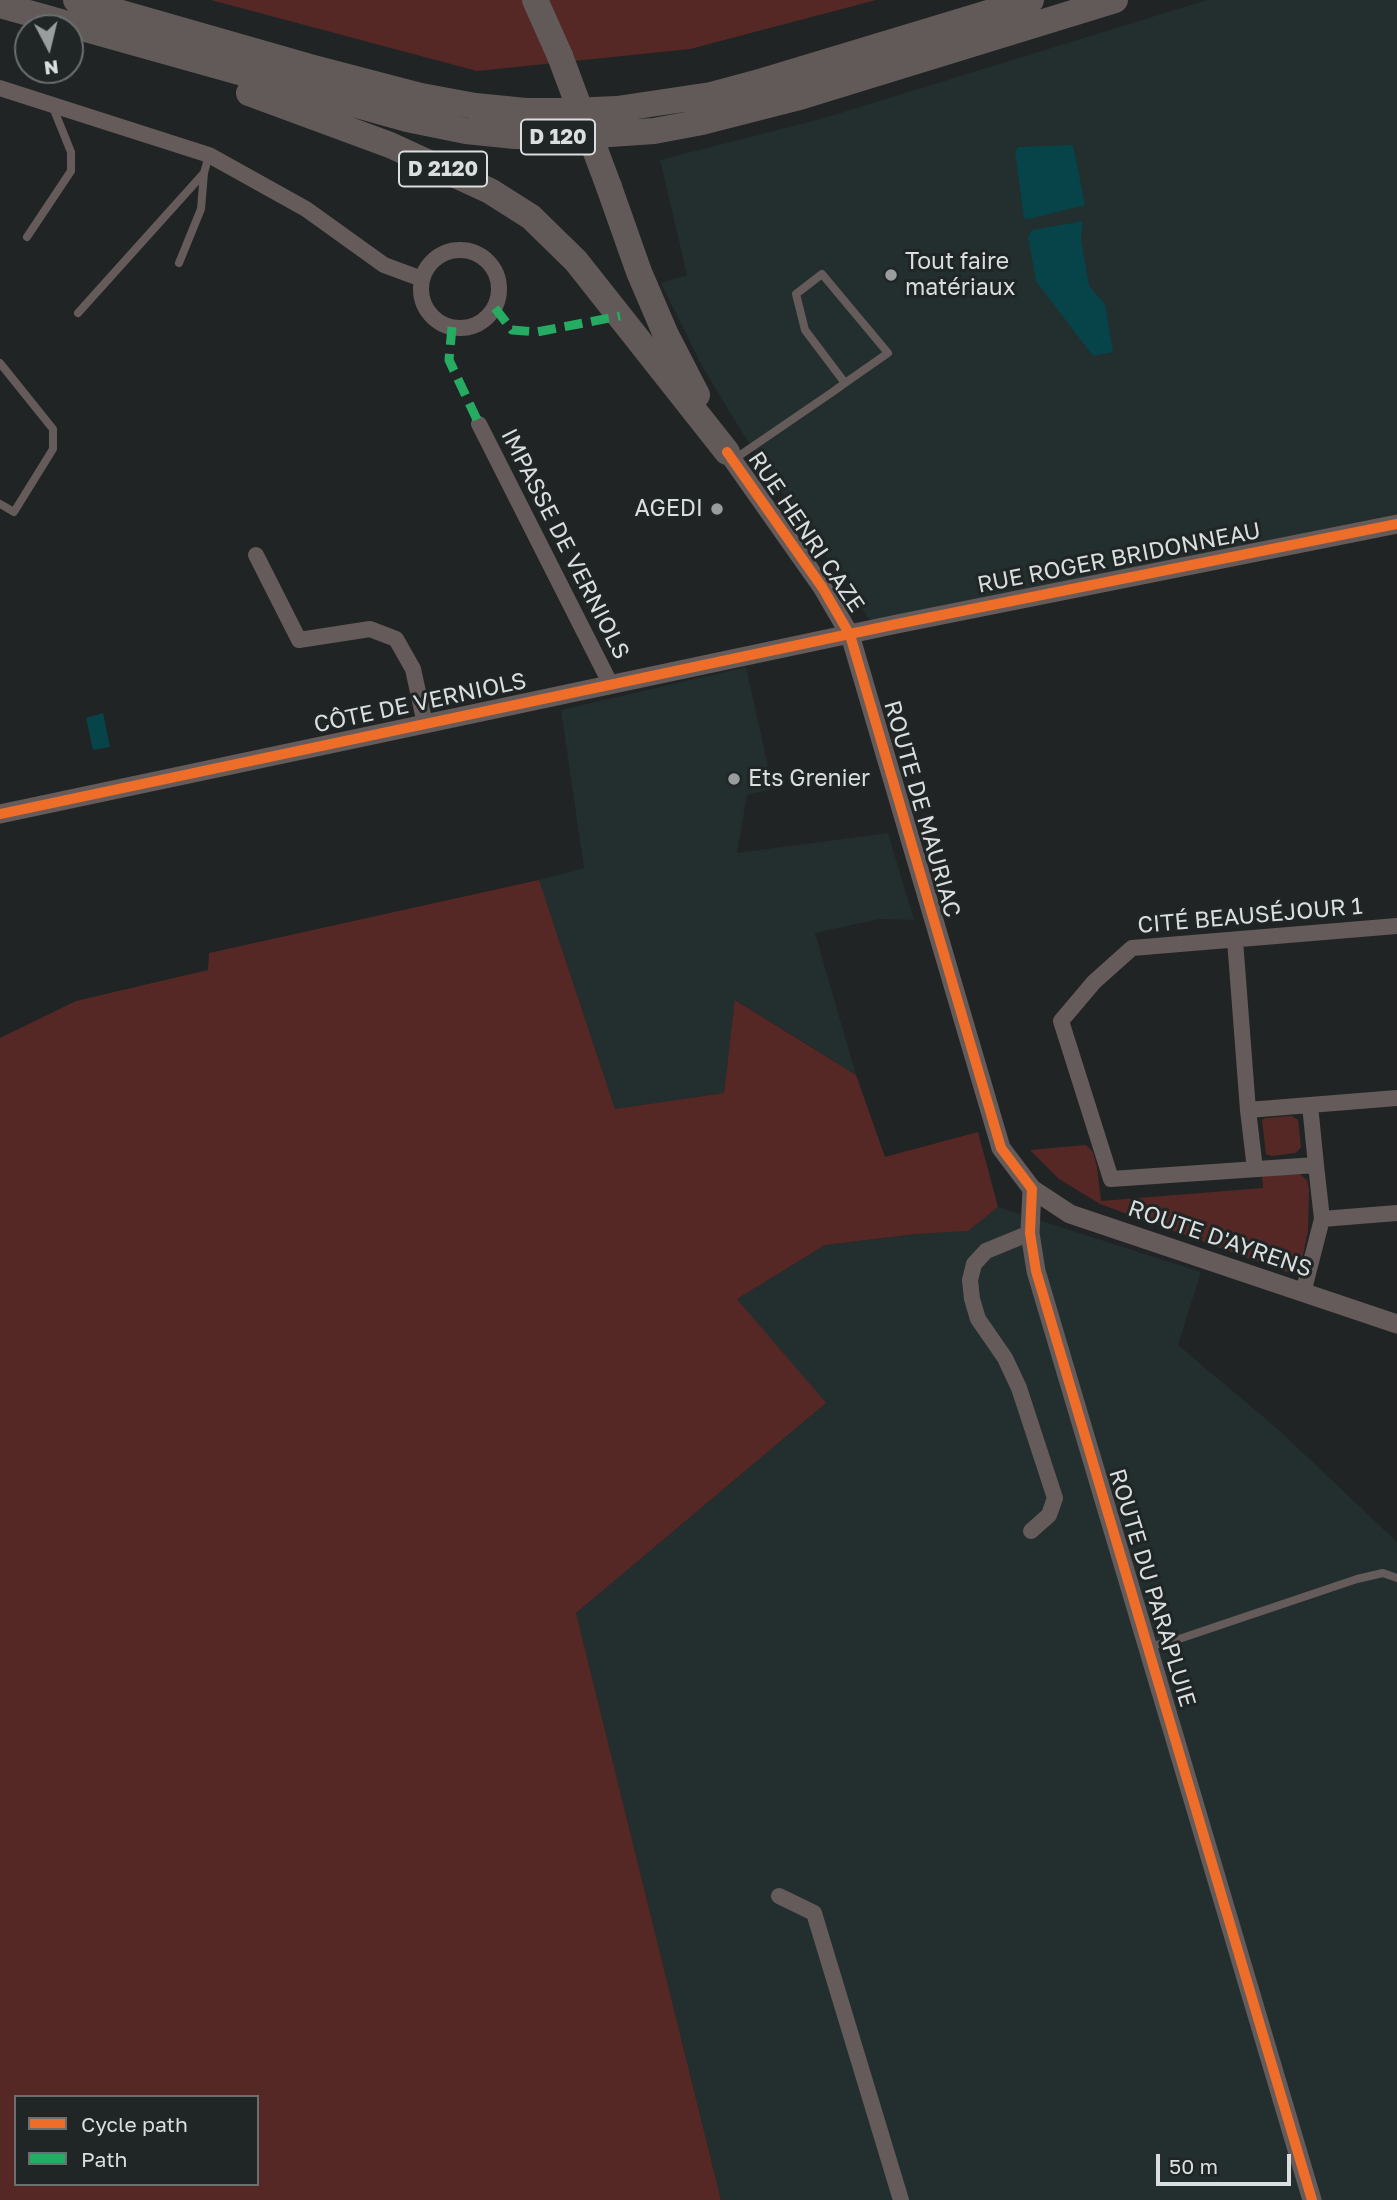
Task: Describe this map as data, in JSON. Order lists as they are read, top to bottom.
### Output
{
  "streets": {
    "highway": ["D 120", "D 2120"],
    "street": [
      "RUE HENRI CAZE",
      "IMPASSE DE VERNIOLS",
      "RUE ROGER BRIDONNEAU",
      "CÔTE DE VERNIOLS",
      "ROUTE DE MAURIAC",
      "CITÉ BEAUSÉJOUR 1",
      "ROUTE D'AYRENS",
      "ROUTE DU PARAPLUIE"
    ]
  },
  "crossings": [
    ["D 2120", "RUE HENRI CAZE"],
    ["RUE HENRI CAZE", "RUE ROGER BRIDONNEAU"],
    ["RUE HENRI CAZE", "CÔTE DE VERNIOLS"],
    ["RUE HENRI CAZE", "ROUTE DE MAURIAC"],
    ["IMPASSE DE VERNIOLS", "CÔTE DE VERNIOLS"],
    ["RUE ROGER BRIDONNEAU", "CÔTE DE VERNIOLS"],
    ["RUE ROGER BRIDONNEAU", "ROUTE DE MAURIAC"],
    ["CÔTE DE VERNIOLS", "ROUTE DE MAURIAC"],
    ["ROUTE DE MAURIAC", "ROUTE D'AYRENS"],
    ["ROUTE DE MAURIAC", "ROUTE DU PARAPLUIE"],
    ["ROUTE D'AYRENS", "ROUTE DU PARAPLUIE"]
  ],
  "places": ["Tout faire matériaux", "AGEDI", "Ets Grenier"],
  "legend": ["Cycle path", "Path"],
  "scale_bar": "50 m",
  "north": "bottom"
}
